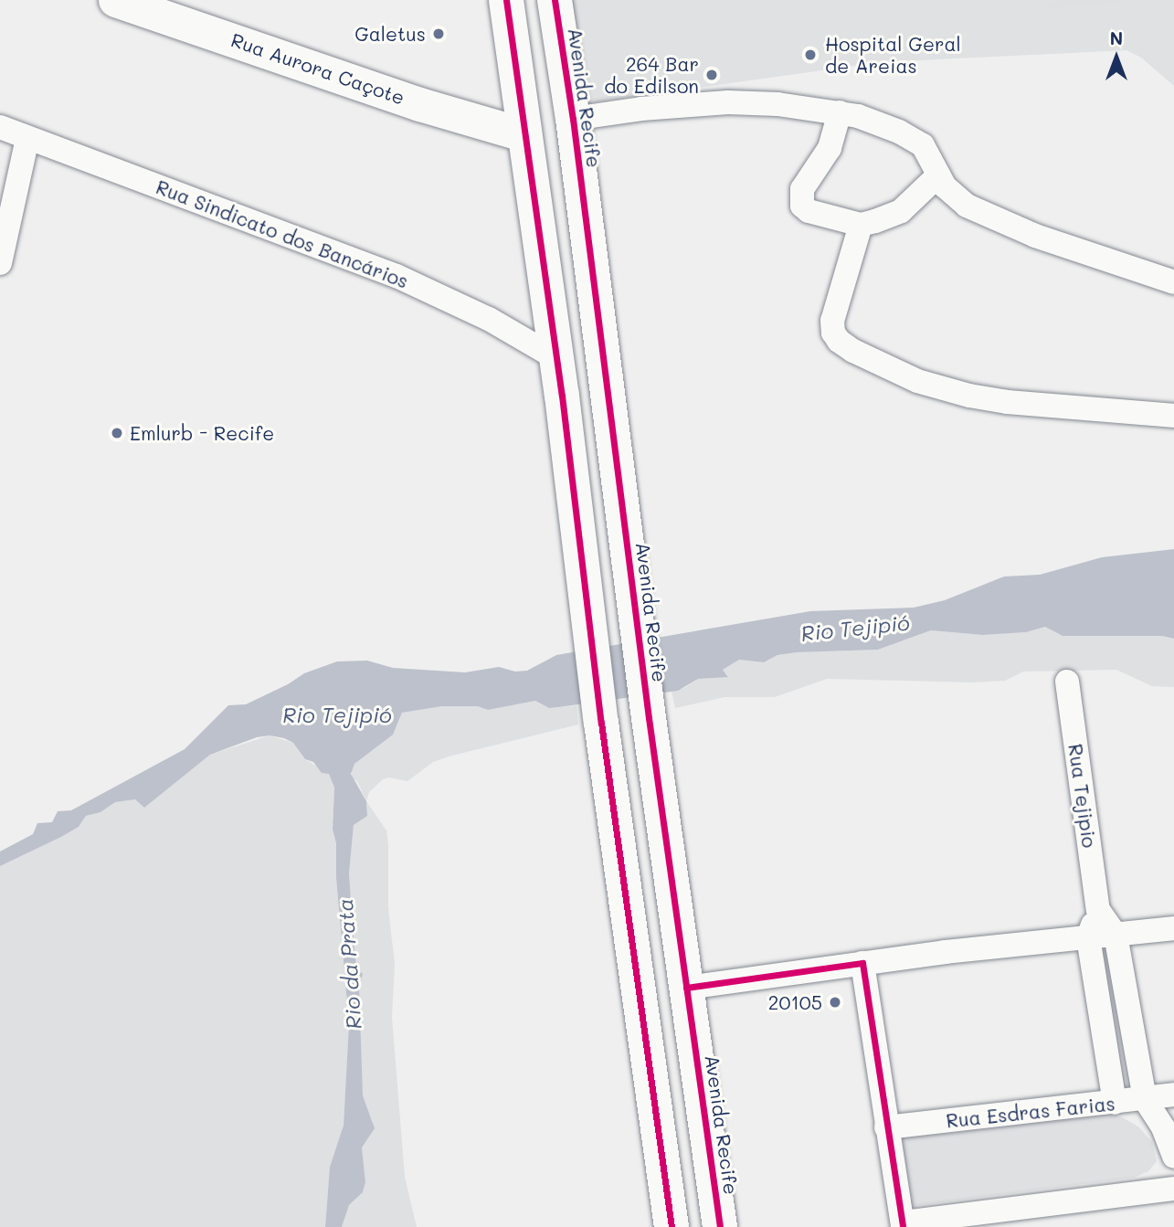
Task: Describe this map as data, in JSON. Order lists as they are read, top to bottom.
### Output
{
  "streets": {
    "main road": ["Rua Aurora Caçote", "Avenida Recife"],
    "street": ["Rua Sindicato dos Bancários", "Rua Tejipio", "Rua Esdras Farias"]
  },
  "water": ["Rio Tejipió", "Rio da Prata"],
  "places": [
    "Galetus",
    "Hospital Geral de Areias",
    "264 Bar do Edilson",
    "Emlurb - Recife",
    "20105"
  ],
  "north": "top"
}
